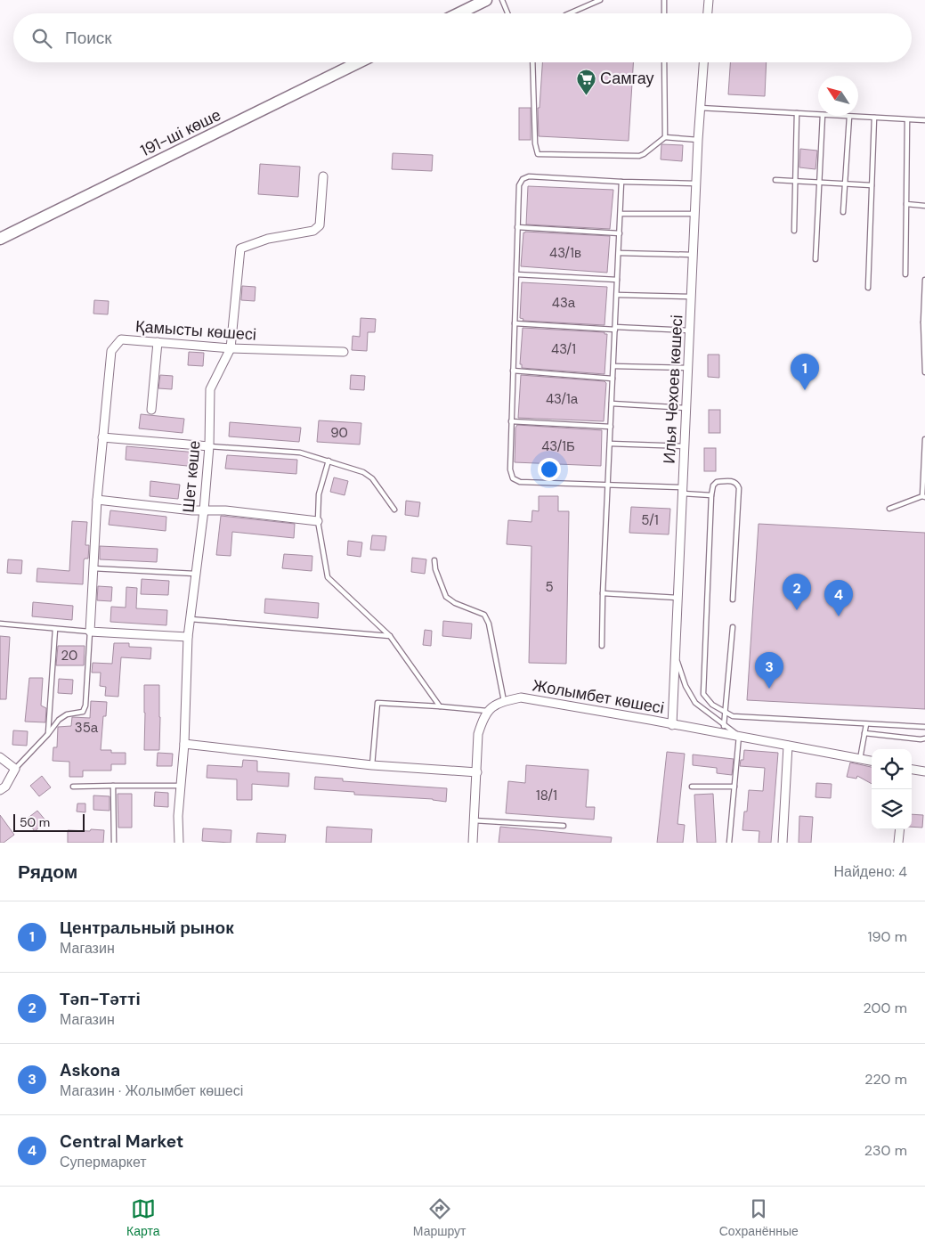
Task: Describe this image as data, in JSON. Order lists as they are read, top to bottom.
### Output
{
  "streets": {
    "main road": ["191-ші көше"],
    "street": [
      "Қамысты көшесі",
      "Илья Чехоев көшесі",
      "Шет көше",
      "Жолымбет көшесі"
    ]
  },
  "crossings": [
    ["Қамысты көшесі", "Шет көше"],
    ["Илья Чехоев көшесі", "Жолымбет көшесі"]
  ],
  "places": {
    "supermarket": ["Самгау"]
  },
  "house_numbers": [
    "43/1в",
    "43а",
    "43/1",
    "43/1а",
    "90",
    "43/1Б",
    "5/1",
    "5",
    "20",
    "35а",
    "18/1"
  ],
  "scale_bar": "50 m",
  "north": "top left",
  "page": {
    "search": "Поиск",
    "pins": [
      "1",
      "2",
      "4",
      "3"
    ],
    "scale": "50 m",
    "heading": ["Рядом", "Найдено: 4"],
    "list": [
      {
        "mark": "1",
        "name": "Центральный рынок",
        "note": "Магазин",
        "value": "190 m"
      },
      {
        "mark": "2",
        "name": "Тәп-Тәтті",
        "note": "Магазин",
        "value": "200 m"
      },
      {
        "mark": "3",
        "name": "Askona",
        "note": "Магазин · Жолымбет көшесі",
        "value": "220 m"
      },
      {
        "mark": "4",
        "name": "Central Market",
        "note": "Супермаркет",
        "value": "230 m"
      }
    ],
    "nav": ["Карта", "Маршрут", "Сохранённые"]
  }
}
